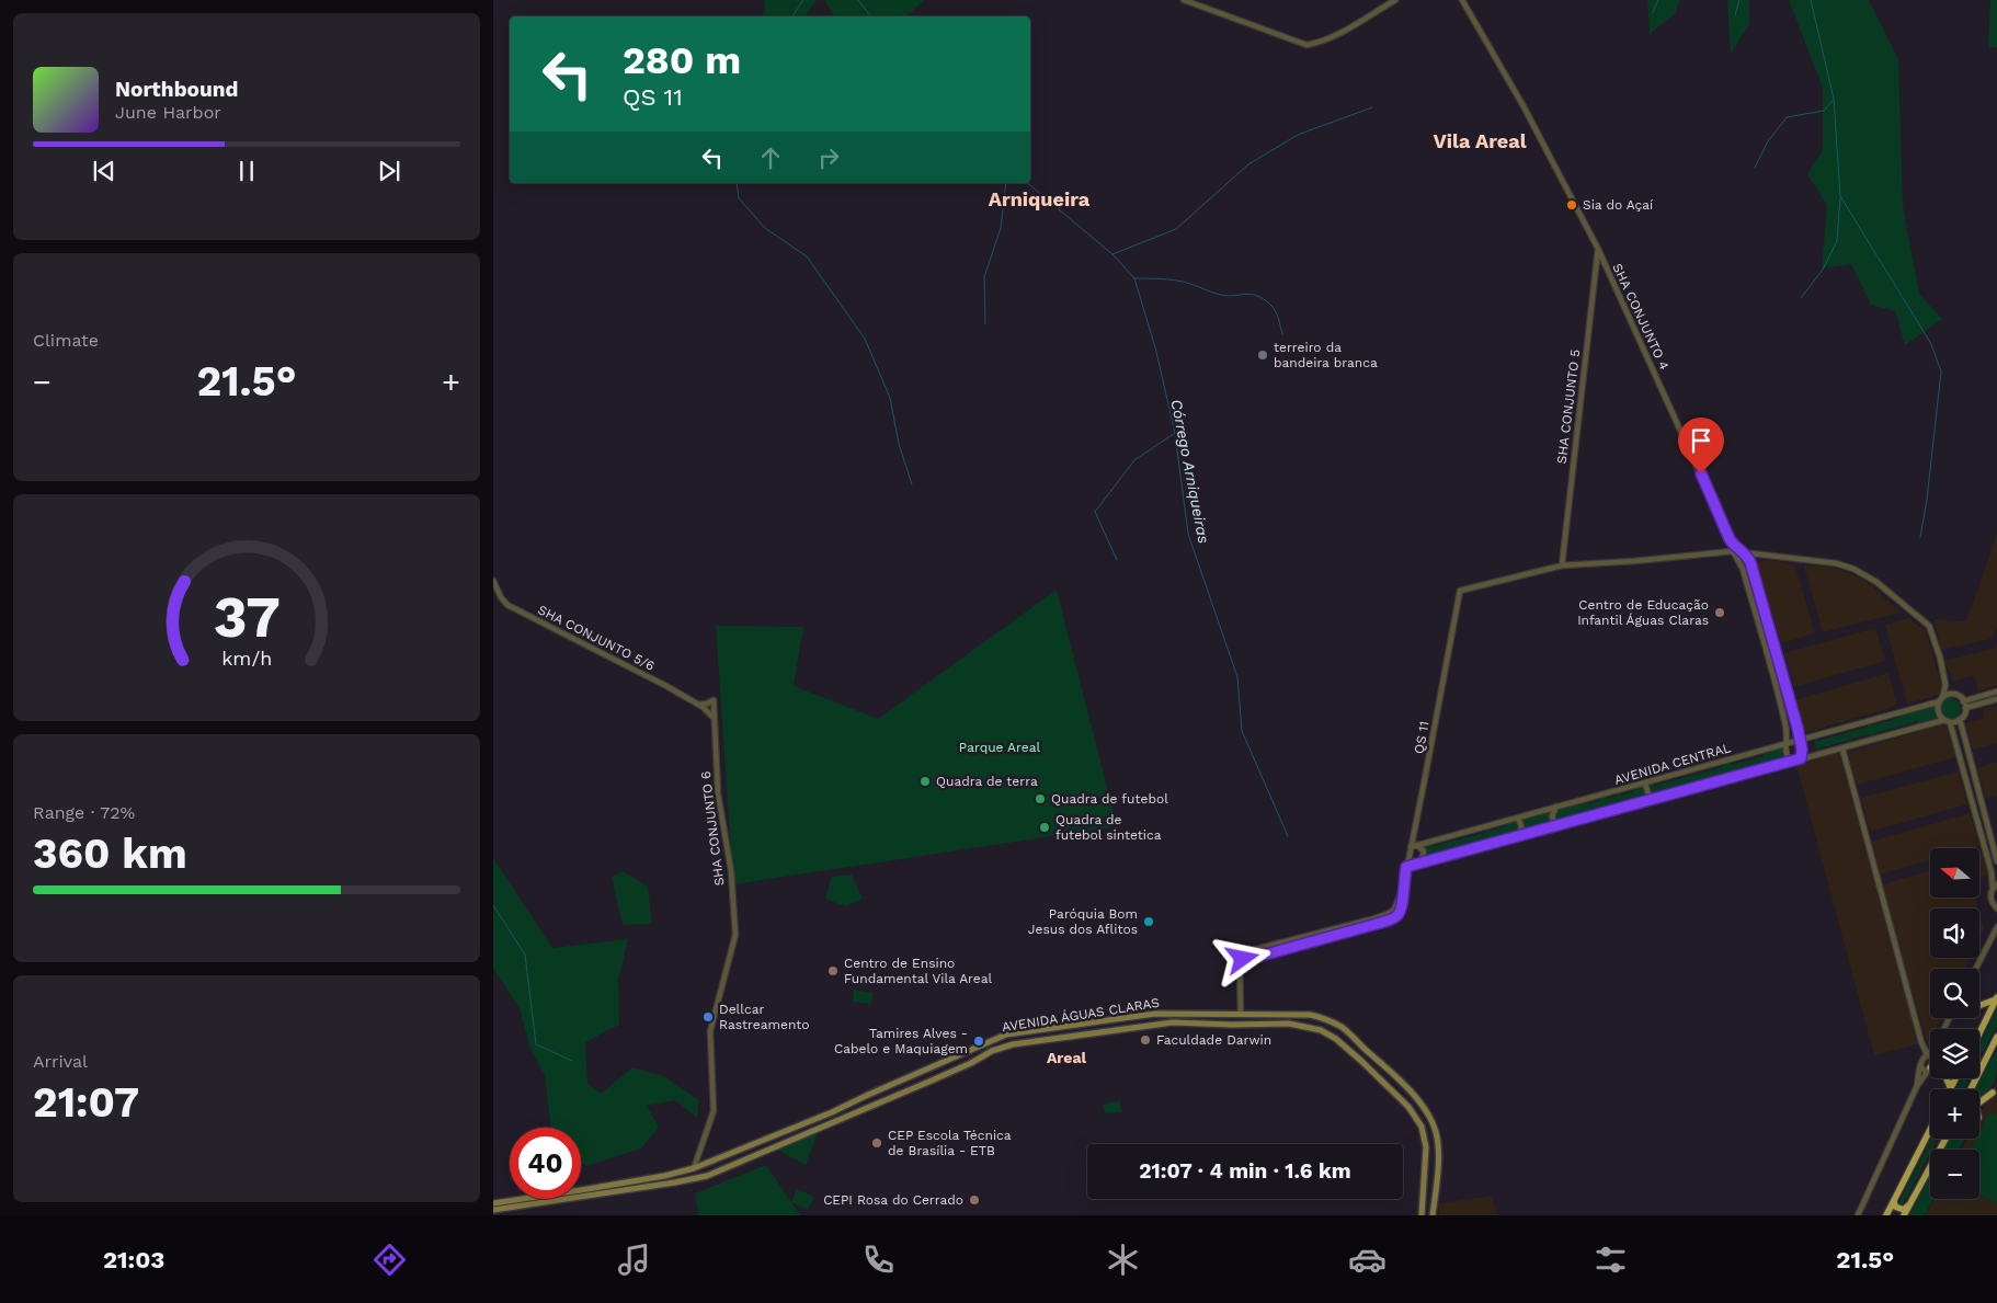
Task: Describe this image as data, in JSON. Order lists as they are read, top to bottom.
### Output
{
  "streets": {
    "main road": ["AVENIDA ÁGUAS CLARAS"],
    "street": [
      "SHA CONJUNTO 4",
      "SHA CONJUNTO 5",
      "SHA CONJUNTO 5/6",
      "QS 11",
      "AVENIDA CENTRAL",
      "SHA CONJUNTO 6"
    ]
  },
  "crossings": [
    ["SHA CONJUNTO 4", "SHA CONJUNTO 5"],
    ["SHA CONJUNTO 4", "AVENIDA CENTRAL"],
    ["SHA CONJUNTO 5", "QS 11"],
    ["SHA CONJUNTO 5/6", "SHA CONJUNTO 6"],
    ["QS 11", "AVENIDA CENTRAL"],
    ["SHA CONJUNTO 6", "AVENIDA ÁGUAS CLARAS"]
  ],
  "districts": ["Vila Areal", "Arniqueira", "Areal"],
  "water": ["Córrego Arniqueiras"],
  "parks": ["Parque Areal"],
  "places": [
    "Sia do Açaí",
    "terreiro da bandeira branca",
    "Centro de Educação Infantil Águas Claras",
    "Quadra de terra",
    "Quadra de futebol",
    "Quadra de futebol sintetica",
    "Paróquia Bom Jesus dos Aflitos",
    "Centro de Ensino Fundamental Vila Areal",
    "Dellcar Rastreamento",
    "Faculdade Darwin",
    "Tamires Alves - Cabelo e Maquiagem",
    "CEP Escola Técnica de Brasília - ETB",
    "CEPI Rosa do Cerrado"
  ],
  "north": "left",
  "page": {
    "turn": ["280 m", "QS 11"],
    "song": ["Northbound", "June Harbor"],
    "tile": [
      "Climate",
      ["Range · 72%", "360 km"],
      ["Arrival", "21:07"]
    ],
    "heat": ["−", "21.5°", "+"],
    "map_buttons": ["+", "−"],
    "limit": "40",
    "trip": "21:07 · 4 min · 1.6 km",
    "tabs": ["21:03", "21.5°"],
    "gauge": ["37", "km/h"]
  }
}
